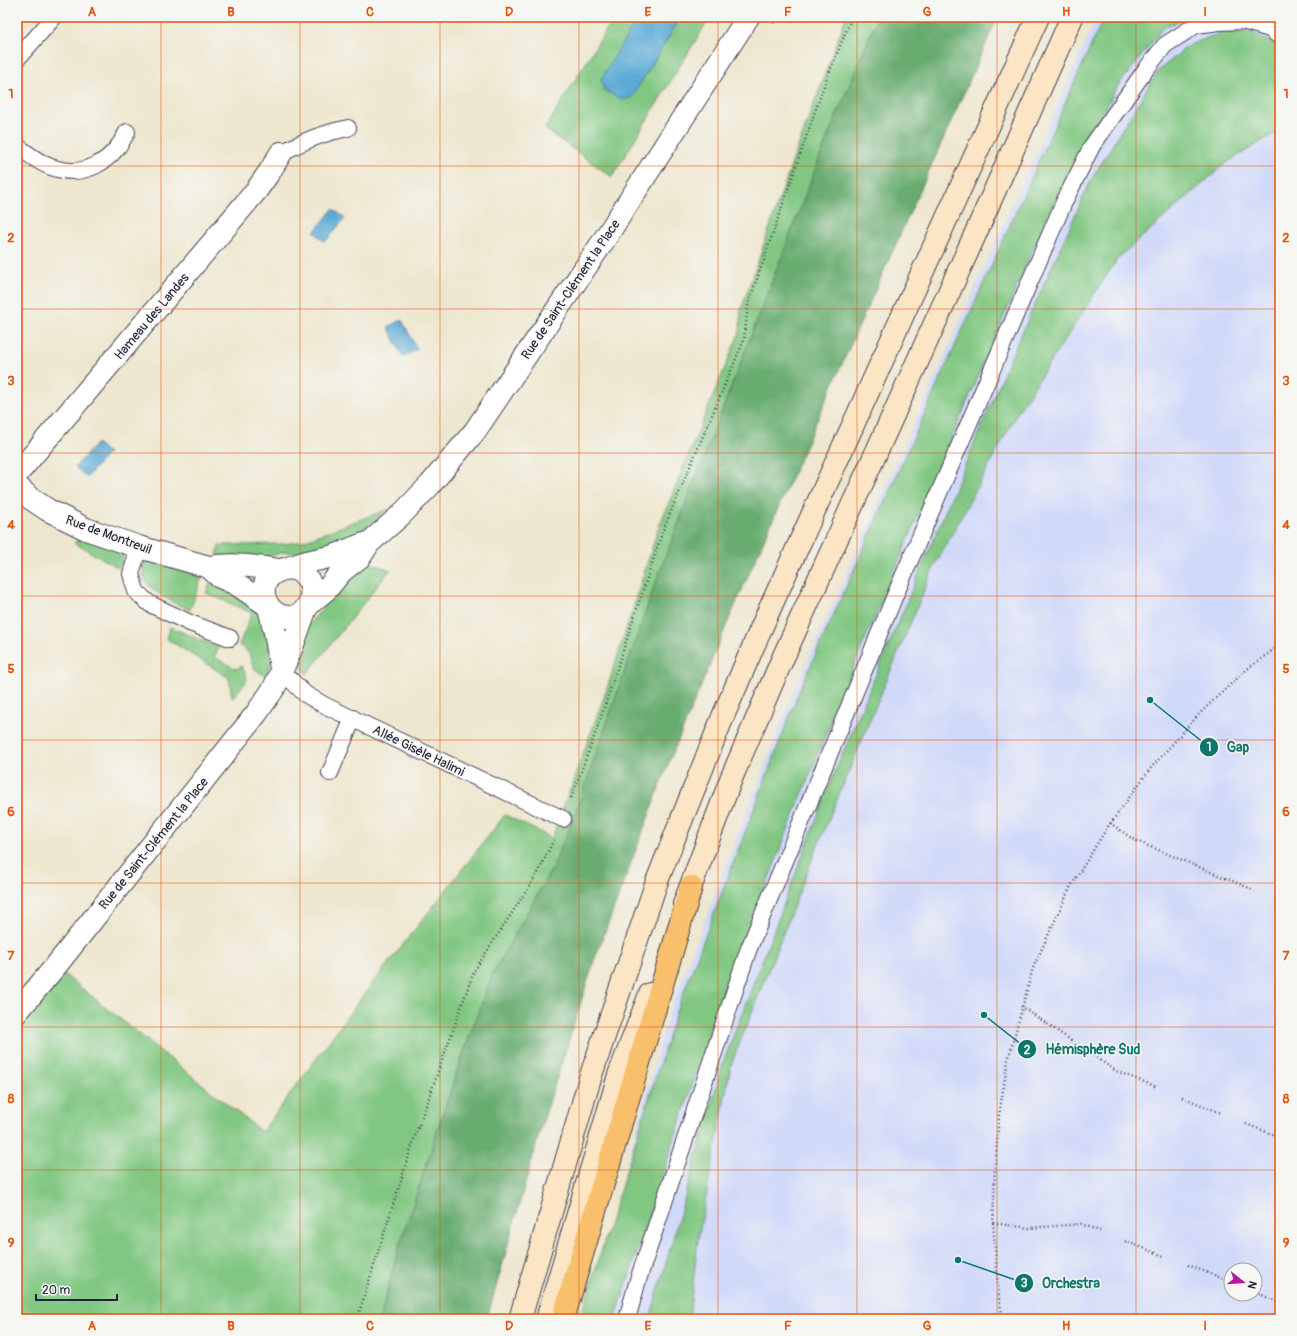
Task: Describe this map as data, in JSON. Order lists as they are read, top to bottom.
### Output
{
  "streets": {
    "street": ["Rue de Saint-Clément la Place", "Hameau des Landes", "Rue de Montreuil"],
    "lane": ["Allée Gisèle Halimi"]
  },
  "crossings": [
    ["Rue de Saint-Clément la Place", "Rue de Montreuil"],
    ["Rue de Saint-Clément la Place", "Allée Gisèle Halimi"]
  ],
  "places": ["Gap", "Hémisphère Sud", "Orchestra"],
  "scale_bar": "20 m",
  "north": "right",
  "grid": {
    "columns": [
      "A",
      "B",
      "C",
      "D",
      "E",
      "F",
      "G",
      "H",
      "I"
    ],
    "rows": [
      "1",
      "2",
      "3",
      "4",
      "5",
      "6",
      "7",
      "8",
      "9"
    ]
  }
}
